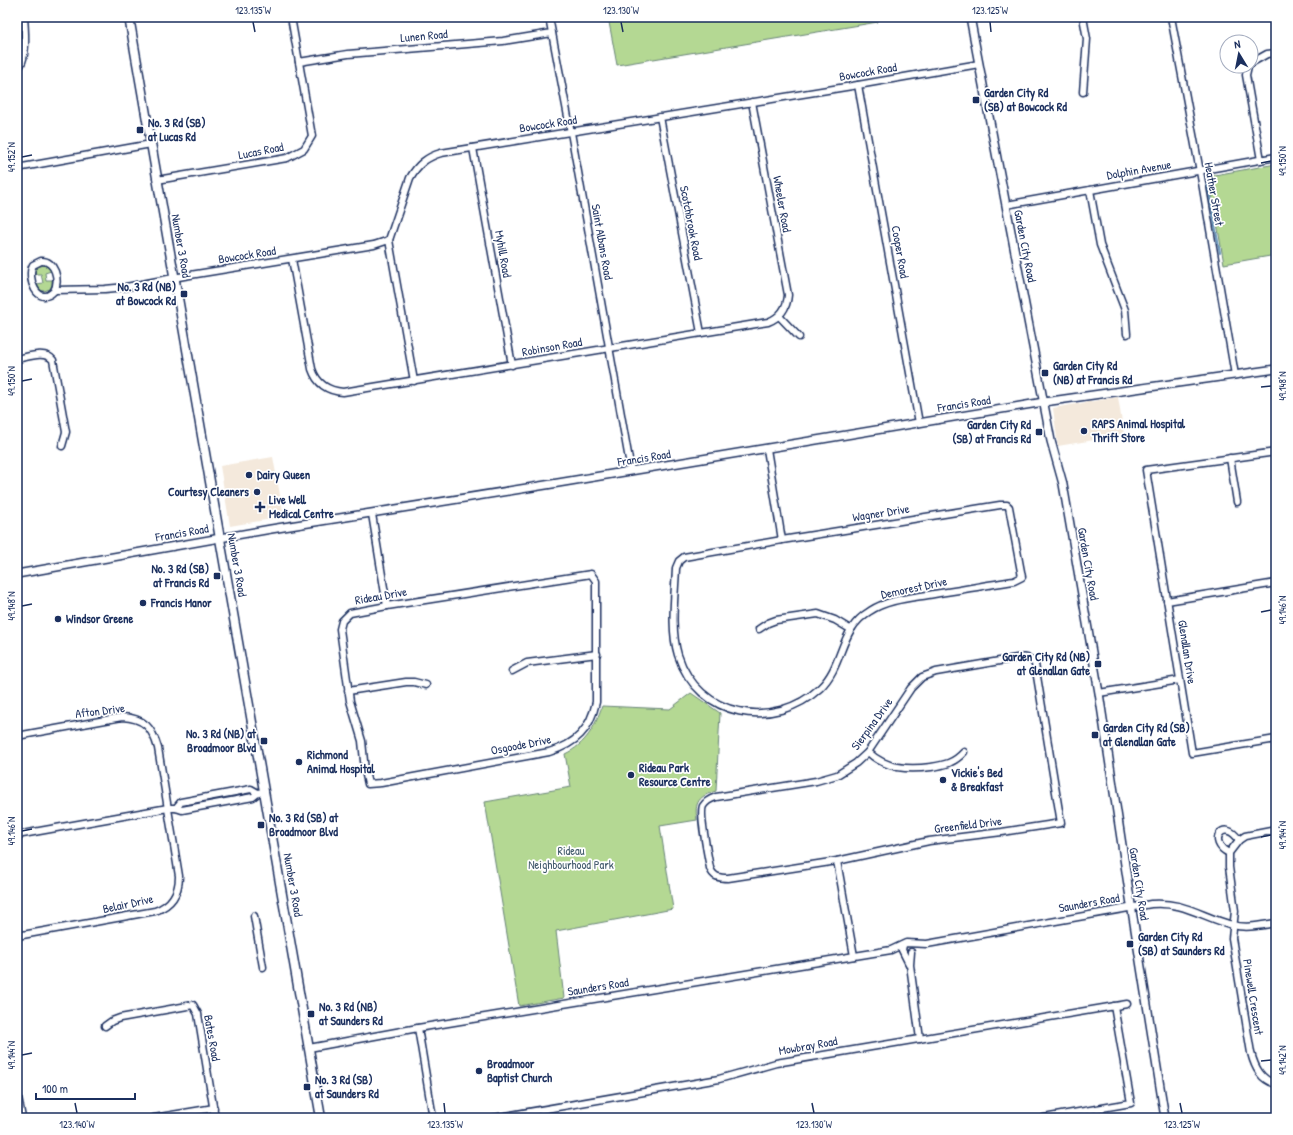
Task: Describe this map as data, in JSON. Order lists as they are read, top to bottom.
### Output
{
  "streets": {
    "main road": ["Number 3 Road"],
    "street": [
      "Lunen Road",
      "Bowcock Road",
      "Lucas Road",
      "Dolphin Avenue",
      "Heather Street",
      "Wheeler Road",
      "Scotchbrook Road",
      "Saint Albans Road",
      "Garden City Road",
      "Cooper Road",
      "Myhill Road",
      "Robinson Road",
      "Francis Road",
      "Wagner Drive",
      "Demorest Drive",
      "Rideau Drive",
      "Glenallan Drive",
      "Afton Drive",
      "Sierpina Drive",
      "Osgoode Drive",
      "Greenfield Drive",
      "Saunders Road",
      "Belair Drive",
      "Pinewell Crescent",
      "Bates Road",
      "Mowbray Road"
    ]
  },
  "crossings": [
    ["Lunen Road", "Lucas Road"],
    ["Lunen Road", "Saint Albans Road"],
    ["Bowcock Road", "Wheeler Road"],
    ["Bowcock Road", "Scotchbrook Road"],
    ["Bowcock Road", "Saint Albans Road"],
    ["Bowcock Road", "Number 3 Road"],
    ["Bowcock Road", "Garden City Road"],
    ["Bowcock Road", "Cooper Road"],
    ["Bowcock Road", "Myhill Road"],
    ["Bowcock Road", "Robinson Road"],
    ["Lucas Road", "Number 3 Road"],
    ["Dolphin Avenue", "Heather Street"],
    ["Dolphin Avenue", "Garden City Road"],
    ["Heather Street", "Francis Road"],
    ["Wheeler Road", "Robinson Road"],
    ["Scotchbrook Road", "Robinson Road"],
    ["Saint Albans Road", "Robinson Road"],
    ["Saint Albans Road", "Francis Road"],
    ["Number 3 Road", "Francis Road"],
    ["Number 3 Road", "Saunders Road"],
    ["Garden City Road", "Francis Road"],
    ["Garden City Road", "Saunders Road"],
    ["Cooper Road", "Francis Road"],
    ["Myhill Road", "Robinson Road"],
    ["Wagner Drive", "Demorest Drive"],
    ["Rideau Drive", "Osgoode Drive"],
    ["Afton Drive", "Belair Drive"],
    ["Sierpina Drive", "Greenfield Drive"],
    ["Saunders Road", "Pinewell Crescent"]
  ],
  "parks": ["Rideau Neighbourhood Park"],
  "places": {
    "transit": [
      "Garden City Rd (SB) at Bowcock Rd",
      "No. 3 Rd (SB) at Lucas Rd",
      "No. 3 Rd (NB) at Bowcock Rd",
      "Garden City Rd (NB) at Francis Rd",
      "Garden City Rd (SB) at Francis Rd",
      "No. 3 Rd (SB) at Francis Rd",
      "Garden City Rd (NB) at Glenallan Gate",
      "Garden City Rd (SB) at Glenallan Gate",
      "No. 3 Rd (NB) at Broadmoor Blvd",
      "No. 3 Rd (SB) at Broadmoor Blvd",
      "Garden City Rd (SB) at Saunders Rd",
      "No. 3 Rd (NB) at Saunders Rd",
      "No. 3 Rd (SB) at Saunders Rd"
    ],
    "other": [
      "RAPS Animal Hospital Thrift Store",
      "Dairy Queen",
      "Courtesy Cleaners",
      "Francis Manor",
      "Windsor Greene",
      "Richmond Animal Hospital",
      "Rideau Park Resource Centre",
      "Vickie's Bed & Breakfast",
      "Broadmoor Baptist Church"
    ],
    "health": ["Live Well Medical Centre"]
  },
  "scale_bar": "100 m",
  "north": "top",
  "coordinates": [
    "123.135°W",
    "123.130°W",
    "123.125°W",
    "49.152°N",
    "49.150°N",
    "49.148°N",
    "49.146°N",
    "49.144°N",
    "49.142°N",
    "123.140°W"
  ]
}
